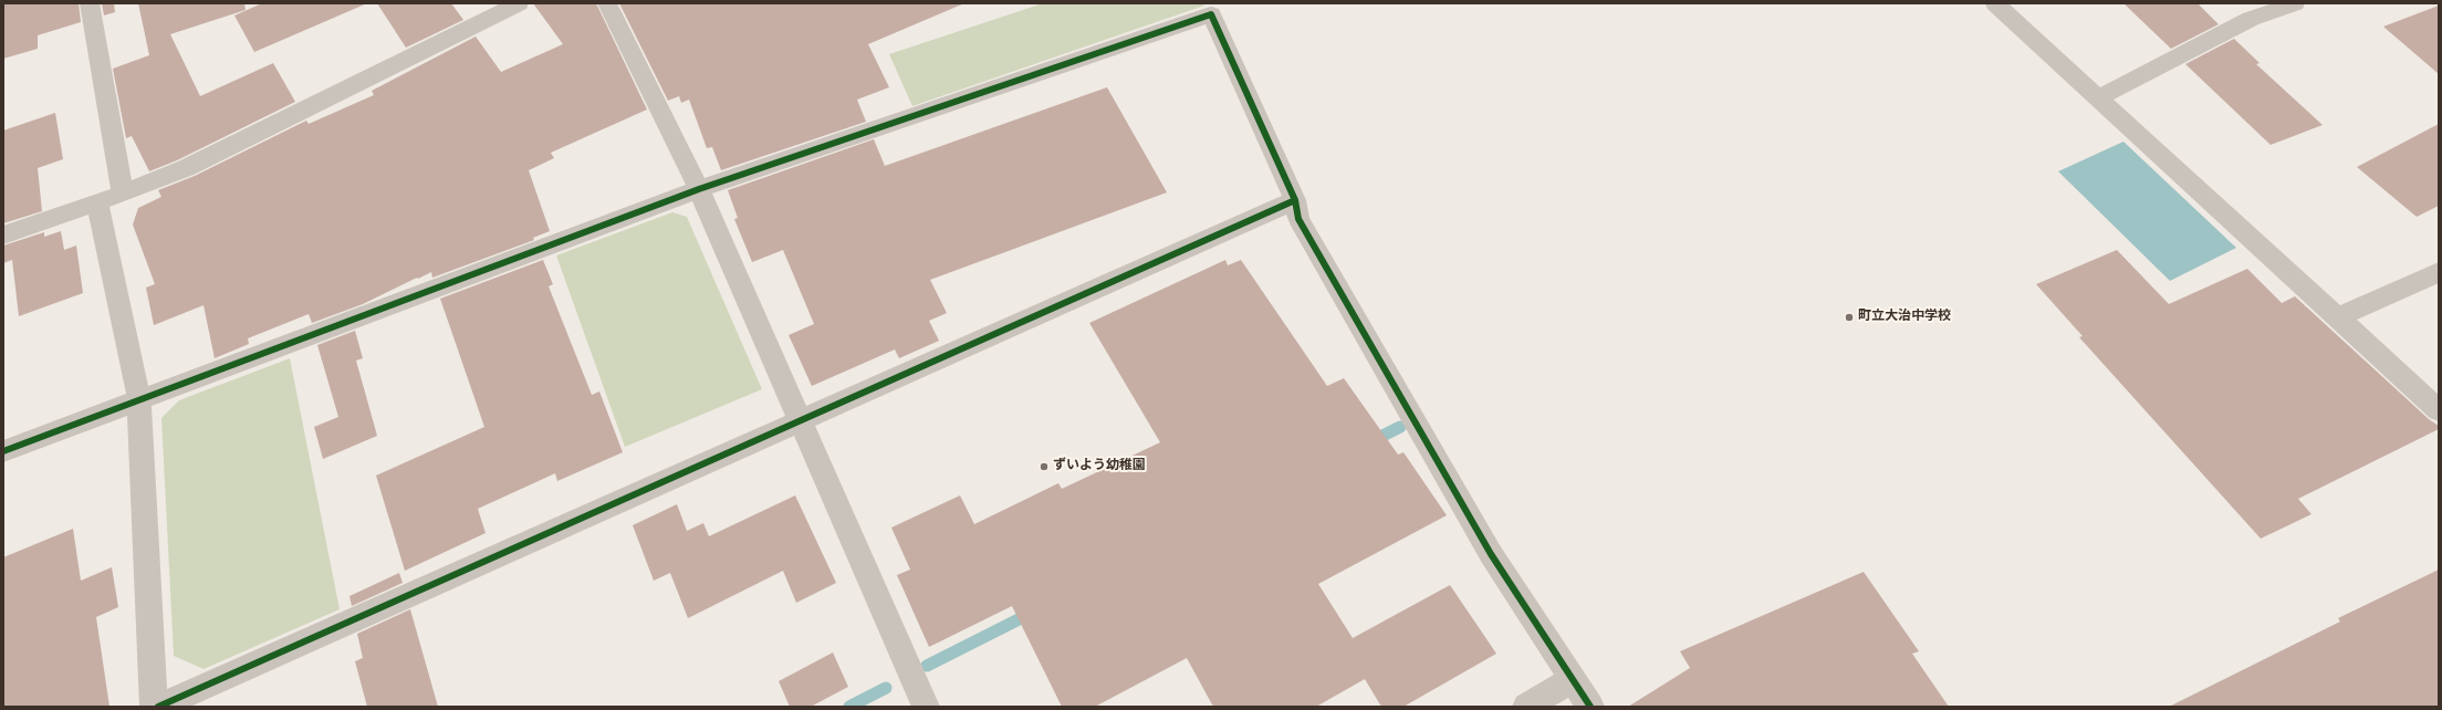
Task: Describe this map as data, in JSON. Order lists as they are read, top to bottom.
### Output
{
  "places": ["町立大治中学校", "ずいよう幼稚園"]
}
